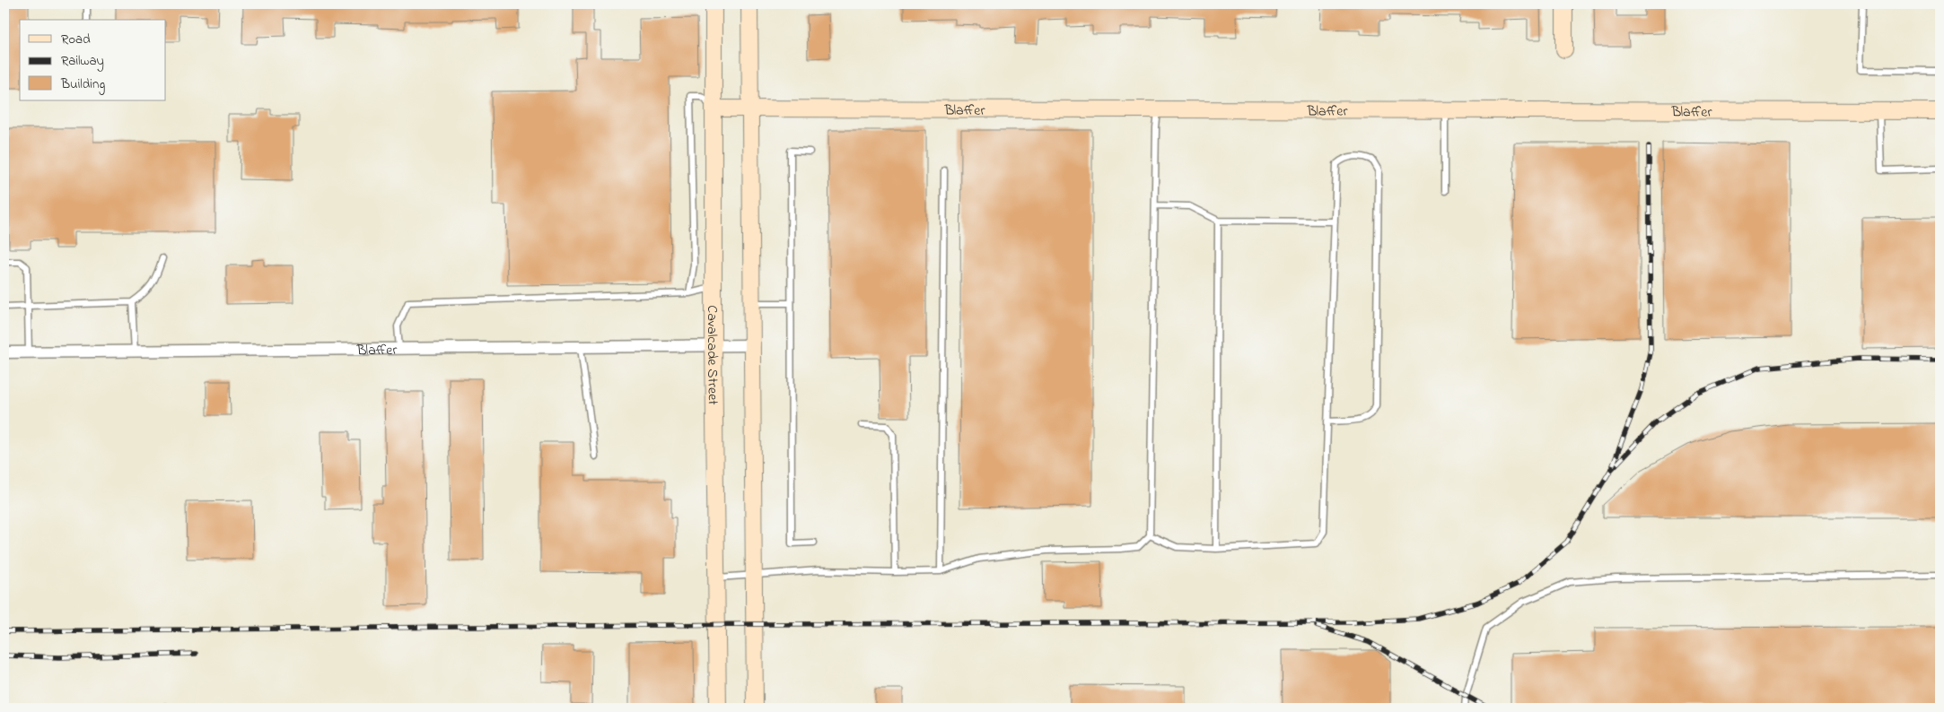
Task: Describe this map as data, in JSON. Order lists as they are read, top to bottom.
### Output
{
  "streets": {
    "main road": ["Blaffer", "Cavalcade Street"]
  },
  "crossings": [
    ["Blaffer", "Cavalcade Street"]
  ],
  "legend": ["Road", "Railway", "Building"]
}
